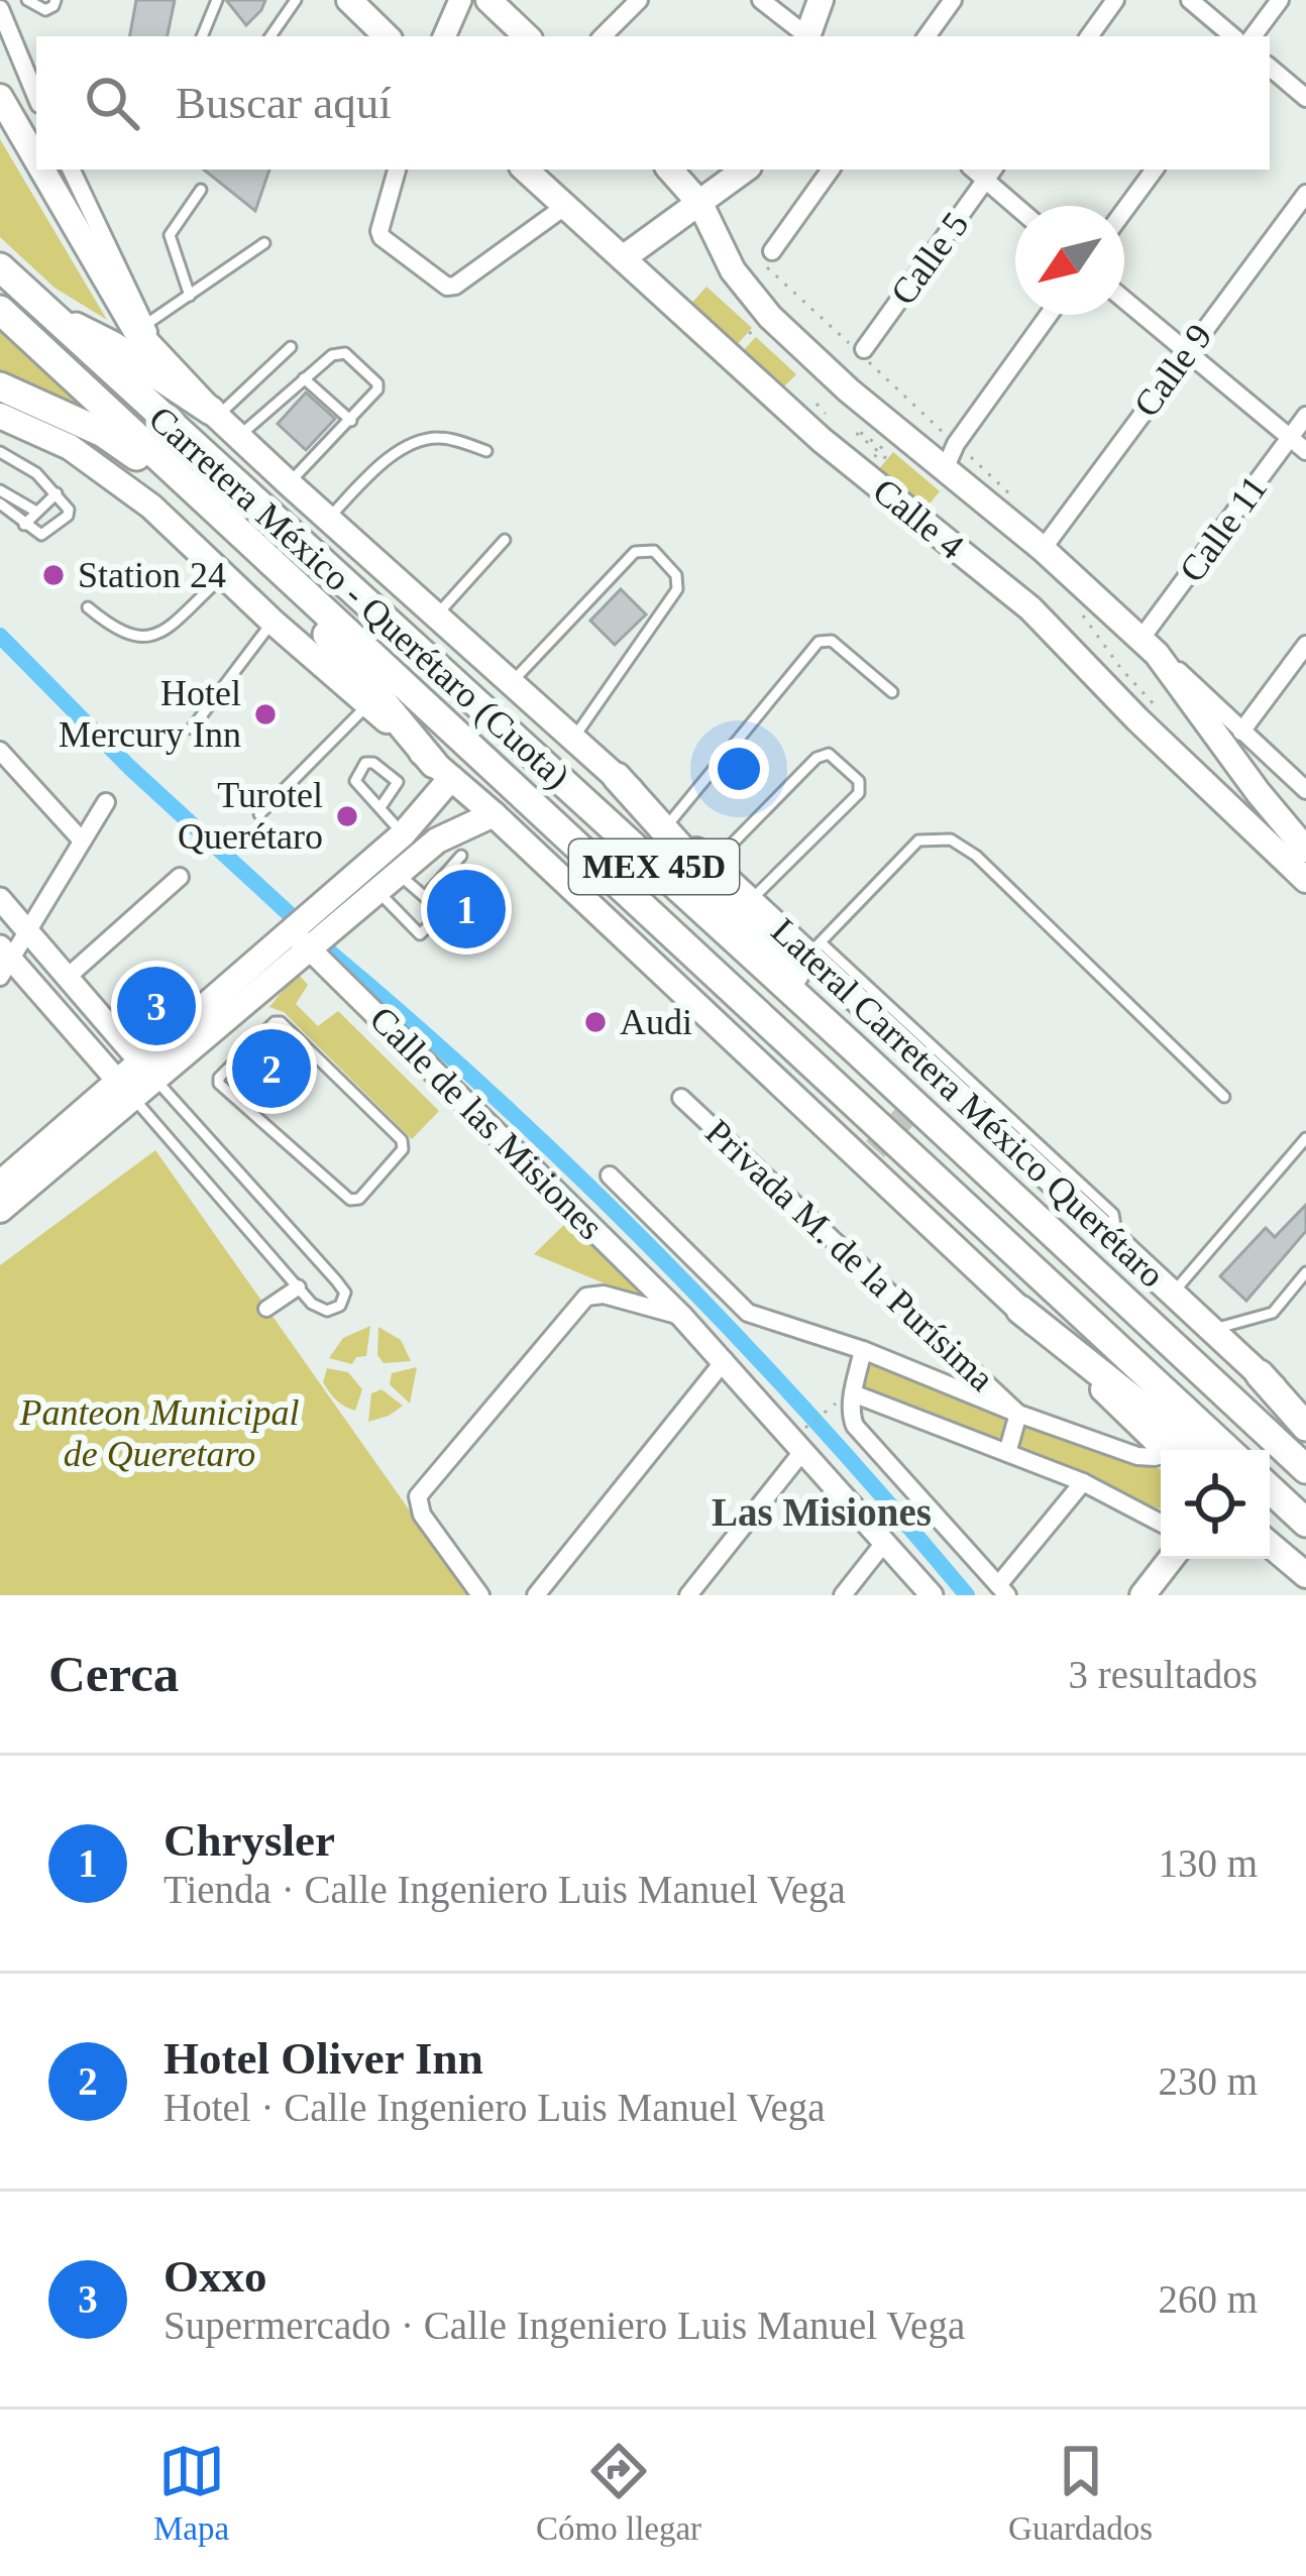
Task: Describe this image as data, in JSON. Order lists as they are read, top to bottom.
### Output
{
  "streets": {
    "highway": ["Carretera México - Querétaro (Cuota)", "MEX 45D"],
    "main road": ["Calle 4", "Lateral Carretera México Querétaro"],
    "street": [
      "Calle 5",
      "Calle 9",
      "Calle 11",
      "Calle de las Misiones",
      "Privada M. de la Purísima"
    ]
  },
  "crossings": [
    ["Calle 9", "Calle 4"],
    ["Calle 4", "Calle 11"]
  ],
  "districts": ["Las Misiones"],
  "parks": ["Panteon Municipal de Queretaro"],
  "places": [
    "Station 24",
    "Hotel Mercury Inn",
    "Turotel Querétaro",
    "Audi"
  ],
  "north": "bottom left",
  "page": {
    "search": "Buscar aquí",
    "pins": ["1", "3", "2"],
    "heading": ["Cerca", "3 resultados"],
    "list": [
      {
        "mark": "1",
        "name": "Chrysler",
        "note": "Tienda · Calle Ingeniero Luis Manuel Vega",
        "value": "130 m"
      },
      {
        "mark": "2",
        "name": "Hotel Oliver Inn",
        "note": "Hotel · Calle Ingeniero Luis Manuel Vega",
        "value": "230 m"
      },
      {
        "mark": "3",
        "name": "Oxxo",
        "note": "Supermercado · Calle Ingeniero Luis Manuel Vega",
        "value": "260 m"
      }
    ],
    "nav": ["Mapa", "Cómo llegar", "Guardados"]
  }
}
